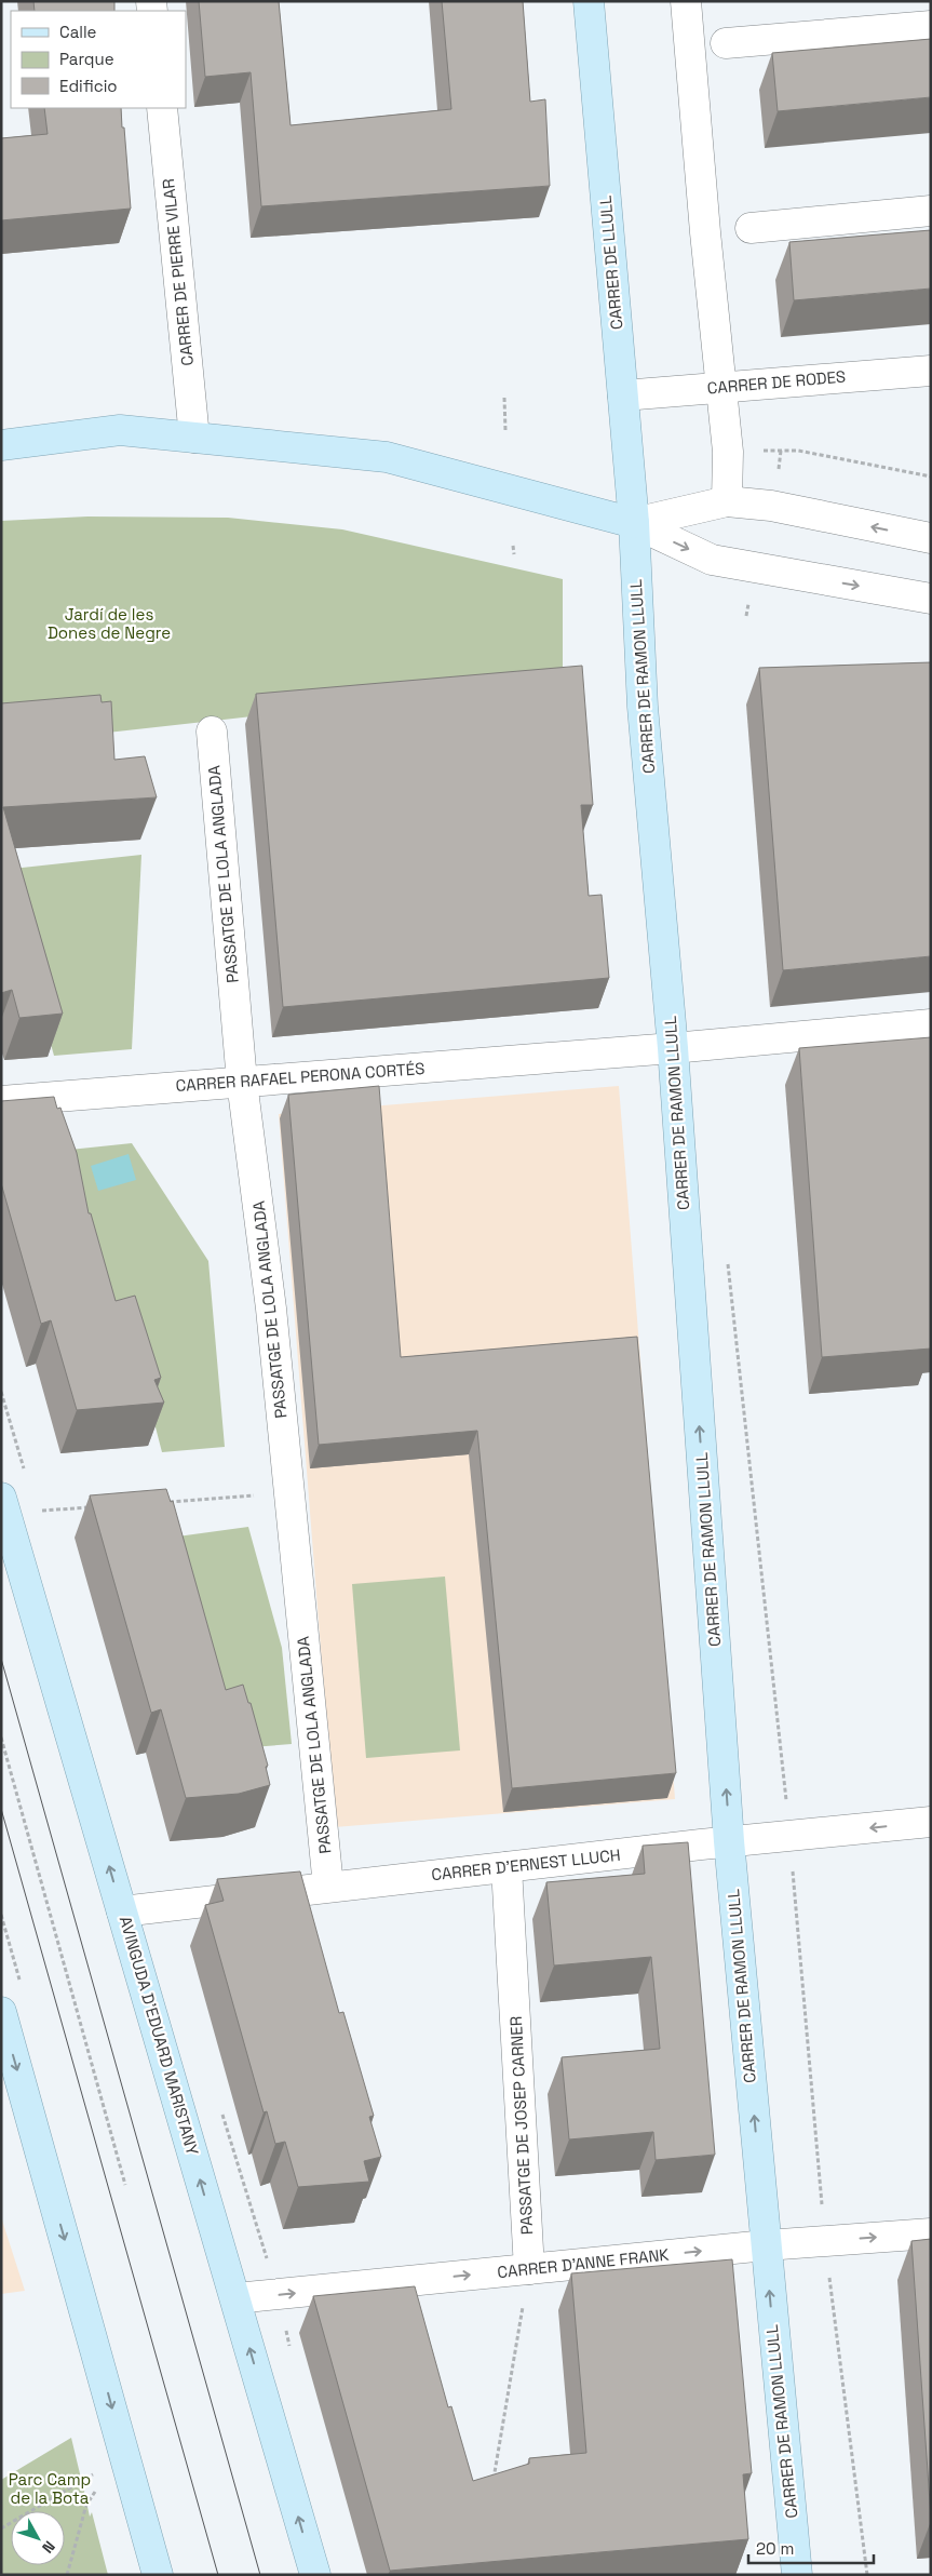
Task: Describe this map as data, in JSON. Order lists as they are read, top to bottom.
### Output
{
  "streets": {
    "main road": ["CARRER DE LLULL", "CARRER DE RAMON LLULL", "AVINGUDA D'EDUARD MARISTANY"],
    "street": [
      "CARRER DE PIERRE VILAR",
      "CARRER DE RODES",
      "PASSATGE DE LOLA ANGLADA",
      "CARRER RAFAEL PERONA CORTÉS",
      "CARRER D'ERNEST LLUCH",
      "PASSATGE DE JOSEP CARNER",
      "CARRER D'ANNE FRANK"
    ]
  },
  "crossings": [
    ["CARRER DE LLULL", "CARRER DE RODES"],
    ["CARRER DE LLULL", "CARRER DE RAMON LLULL"],
    ["CARRER DE RAMON LLULL", "CARRER RAFAEL PERONA CORTÉS"],
    ["CARRER DE RAMON LLULL", "CARRER D'ERNEST LLUCH"],
    ["CARRER DE RAMON LLULL", "CARRER D'ANNE FRANK"],
    ["PASSATGE DE LOLA ANGLADA", "CARRER RAFAEL PERONA CORTÉS"],
    ["PASSATGE DE LOLA ANGLADA", "CARRER D'ERNEST LLUCH"],
    ["CARRER D'ERNEST LLUCH", "AVINGUDA D'EDUARD MARISTANY"],
    ["CARRER D'ERNEST LLUCH", "PASSATGE DE JOSEP CARNER"],
    ["AVINGUDA D'EDUARD MARISTANY", "CARRER D'ANNE FRANK"],
    ["PASSATGE DE JOSEP CARNER", "CARRER D'ANNE FRANK"]
  ],
  "one_way": ["CARRER DE RAMON LLULL", "CARRER D'ANNE FRANK"],
  "parks": ["Jardí de les Dones de Negre", "Parc Camp de la Bota"],
  "legend": ["Calle", "Parque", "Edificio"],
  "scale_bar": "20 m",
  "north": "bottom right"
}
